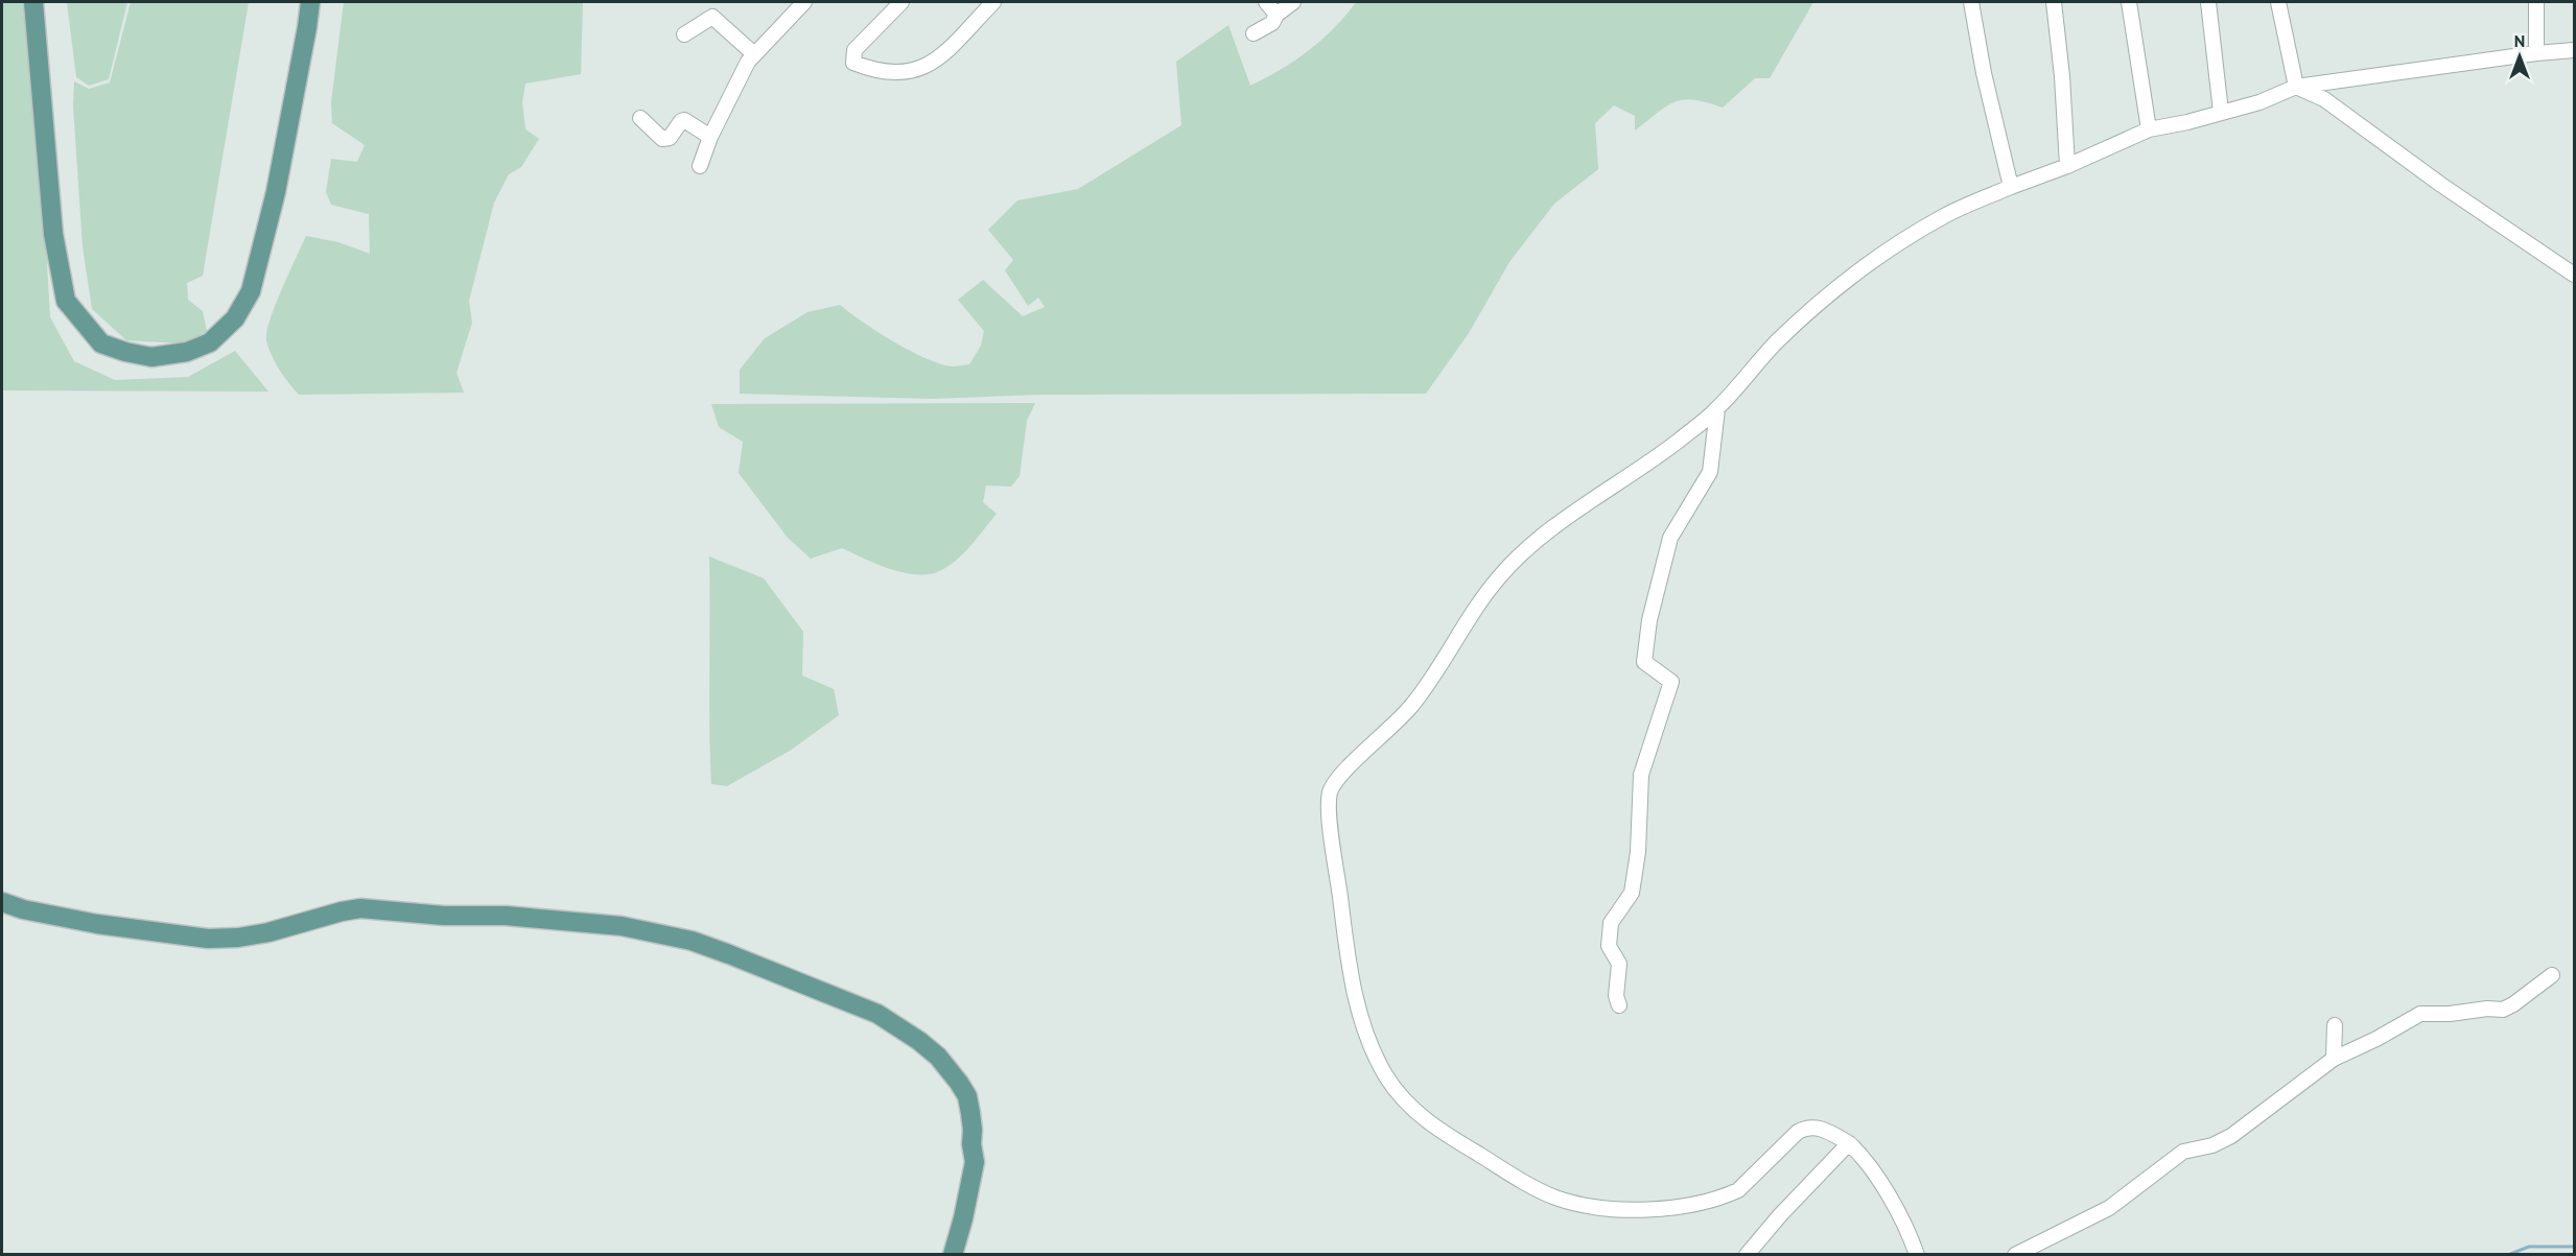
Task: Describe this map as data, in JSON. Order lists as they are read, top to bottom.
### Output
{
  "north": "top"
}
